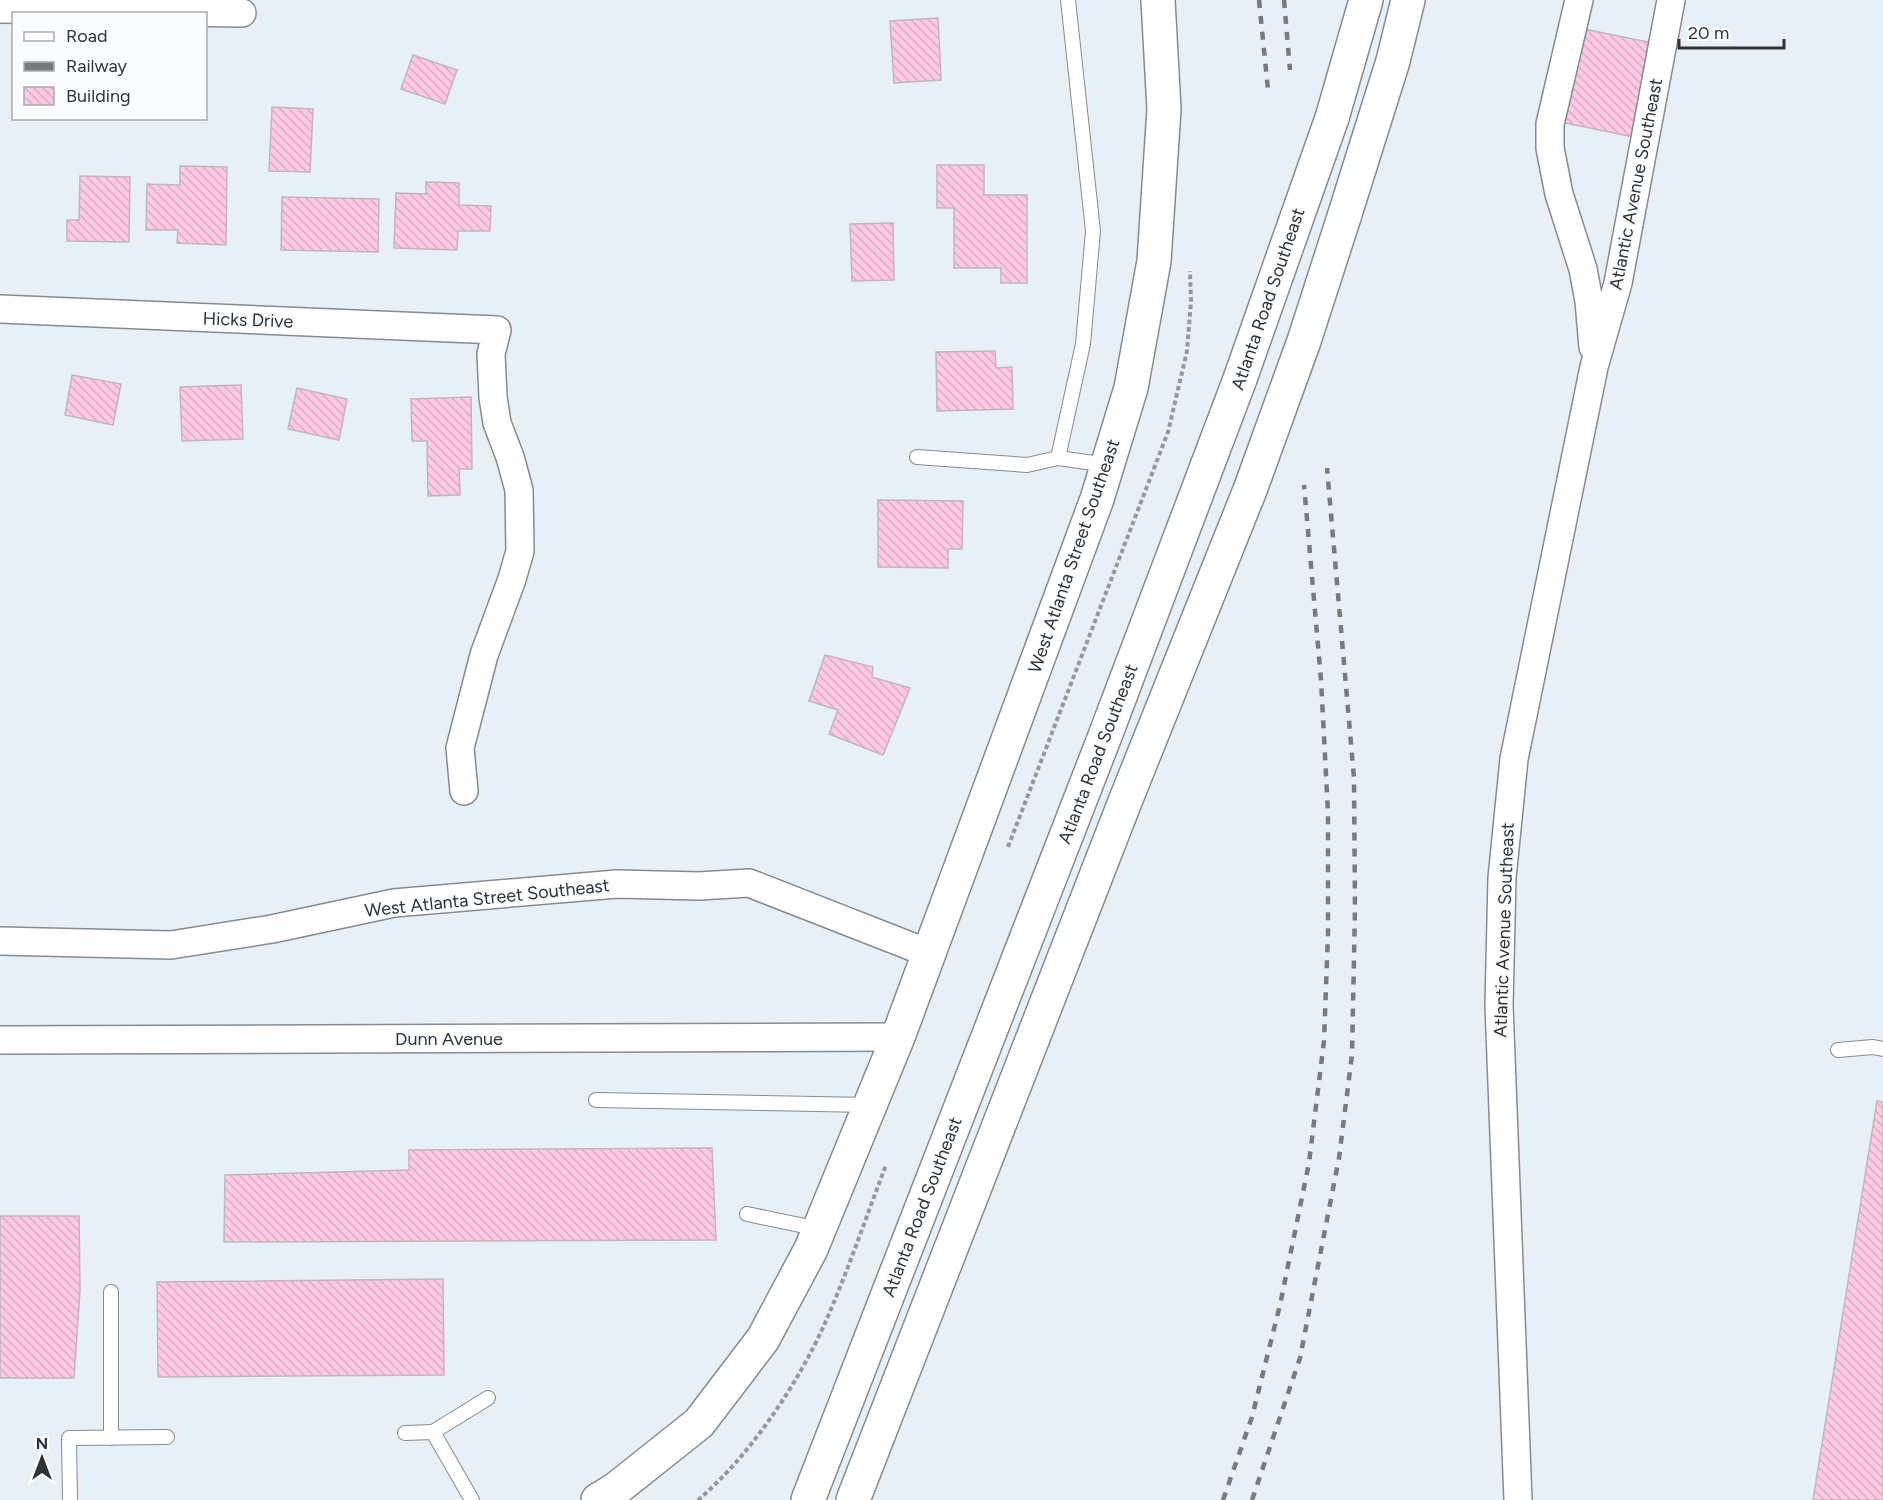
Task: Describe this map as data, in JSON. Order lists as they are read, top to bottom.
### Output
{
  "streets": {
    "main road": ["Atlanta Road Southeast", "West Atlanta Street Southeast"],
    "street": ["Atlantic Avenue Southeast", "Hicks Drive", "Dunn Avenue"]
  },
  "crossings": [
    ["West Atlanta Street Southeast", "Dunn Avenue"]
  ],
  "legend": ["Road", "Railway", "Building"],
  "scale_bar": "20 m",
  "north": "top"
}
